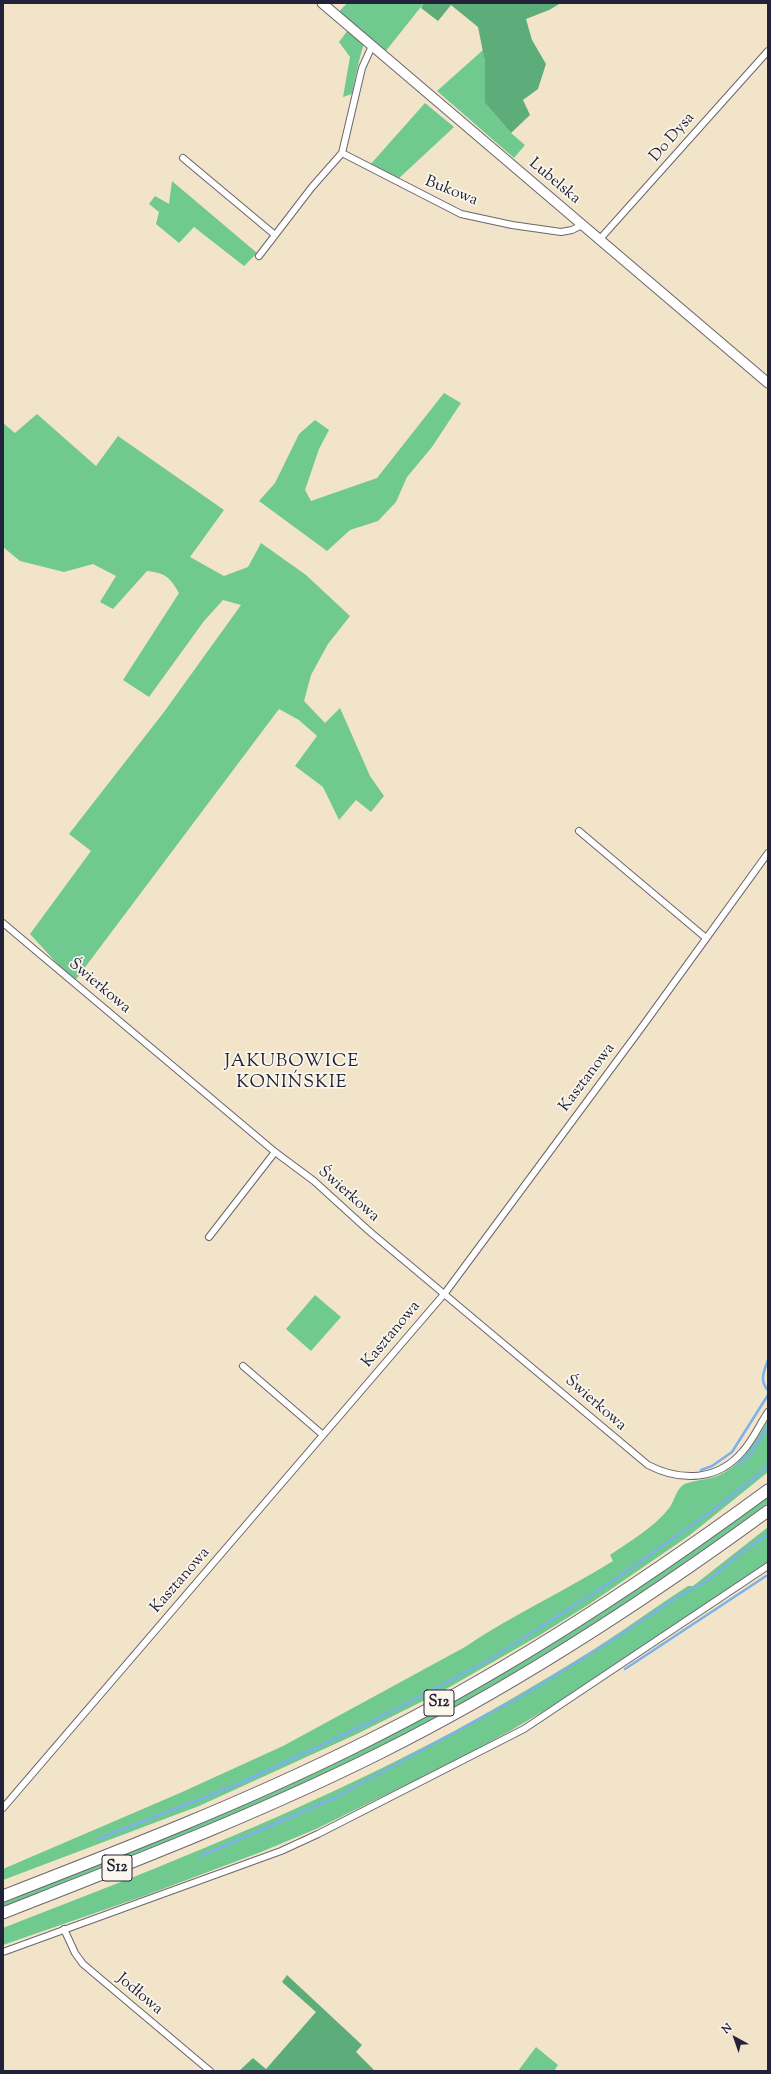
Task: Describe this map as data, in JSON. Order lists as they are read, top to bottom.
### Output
{
  "streets": {
    "highway": ["S12"],
    "street": [
      "Do Dysa",
      "Lubelska",
      "Bukowa",
      "Świerkowa",
      "Kasztanowa",
      "Jodłowa"
    ]
  },
  "crossings": [
    ["Do Dysa", "Lubelska"],
    ["Lubelska", "Bukowa"],
    ["Świerkowa", "Kasztanowa"]
  ],
  "districts": ["JAKUBOWICE KONIŃSKIE"],
  "north": "top left"
}
